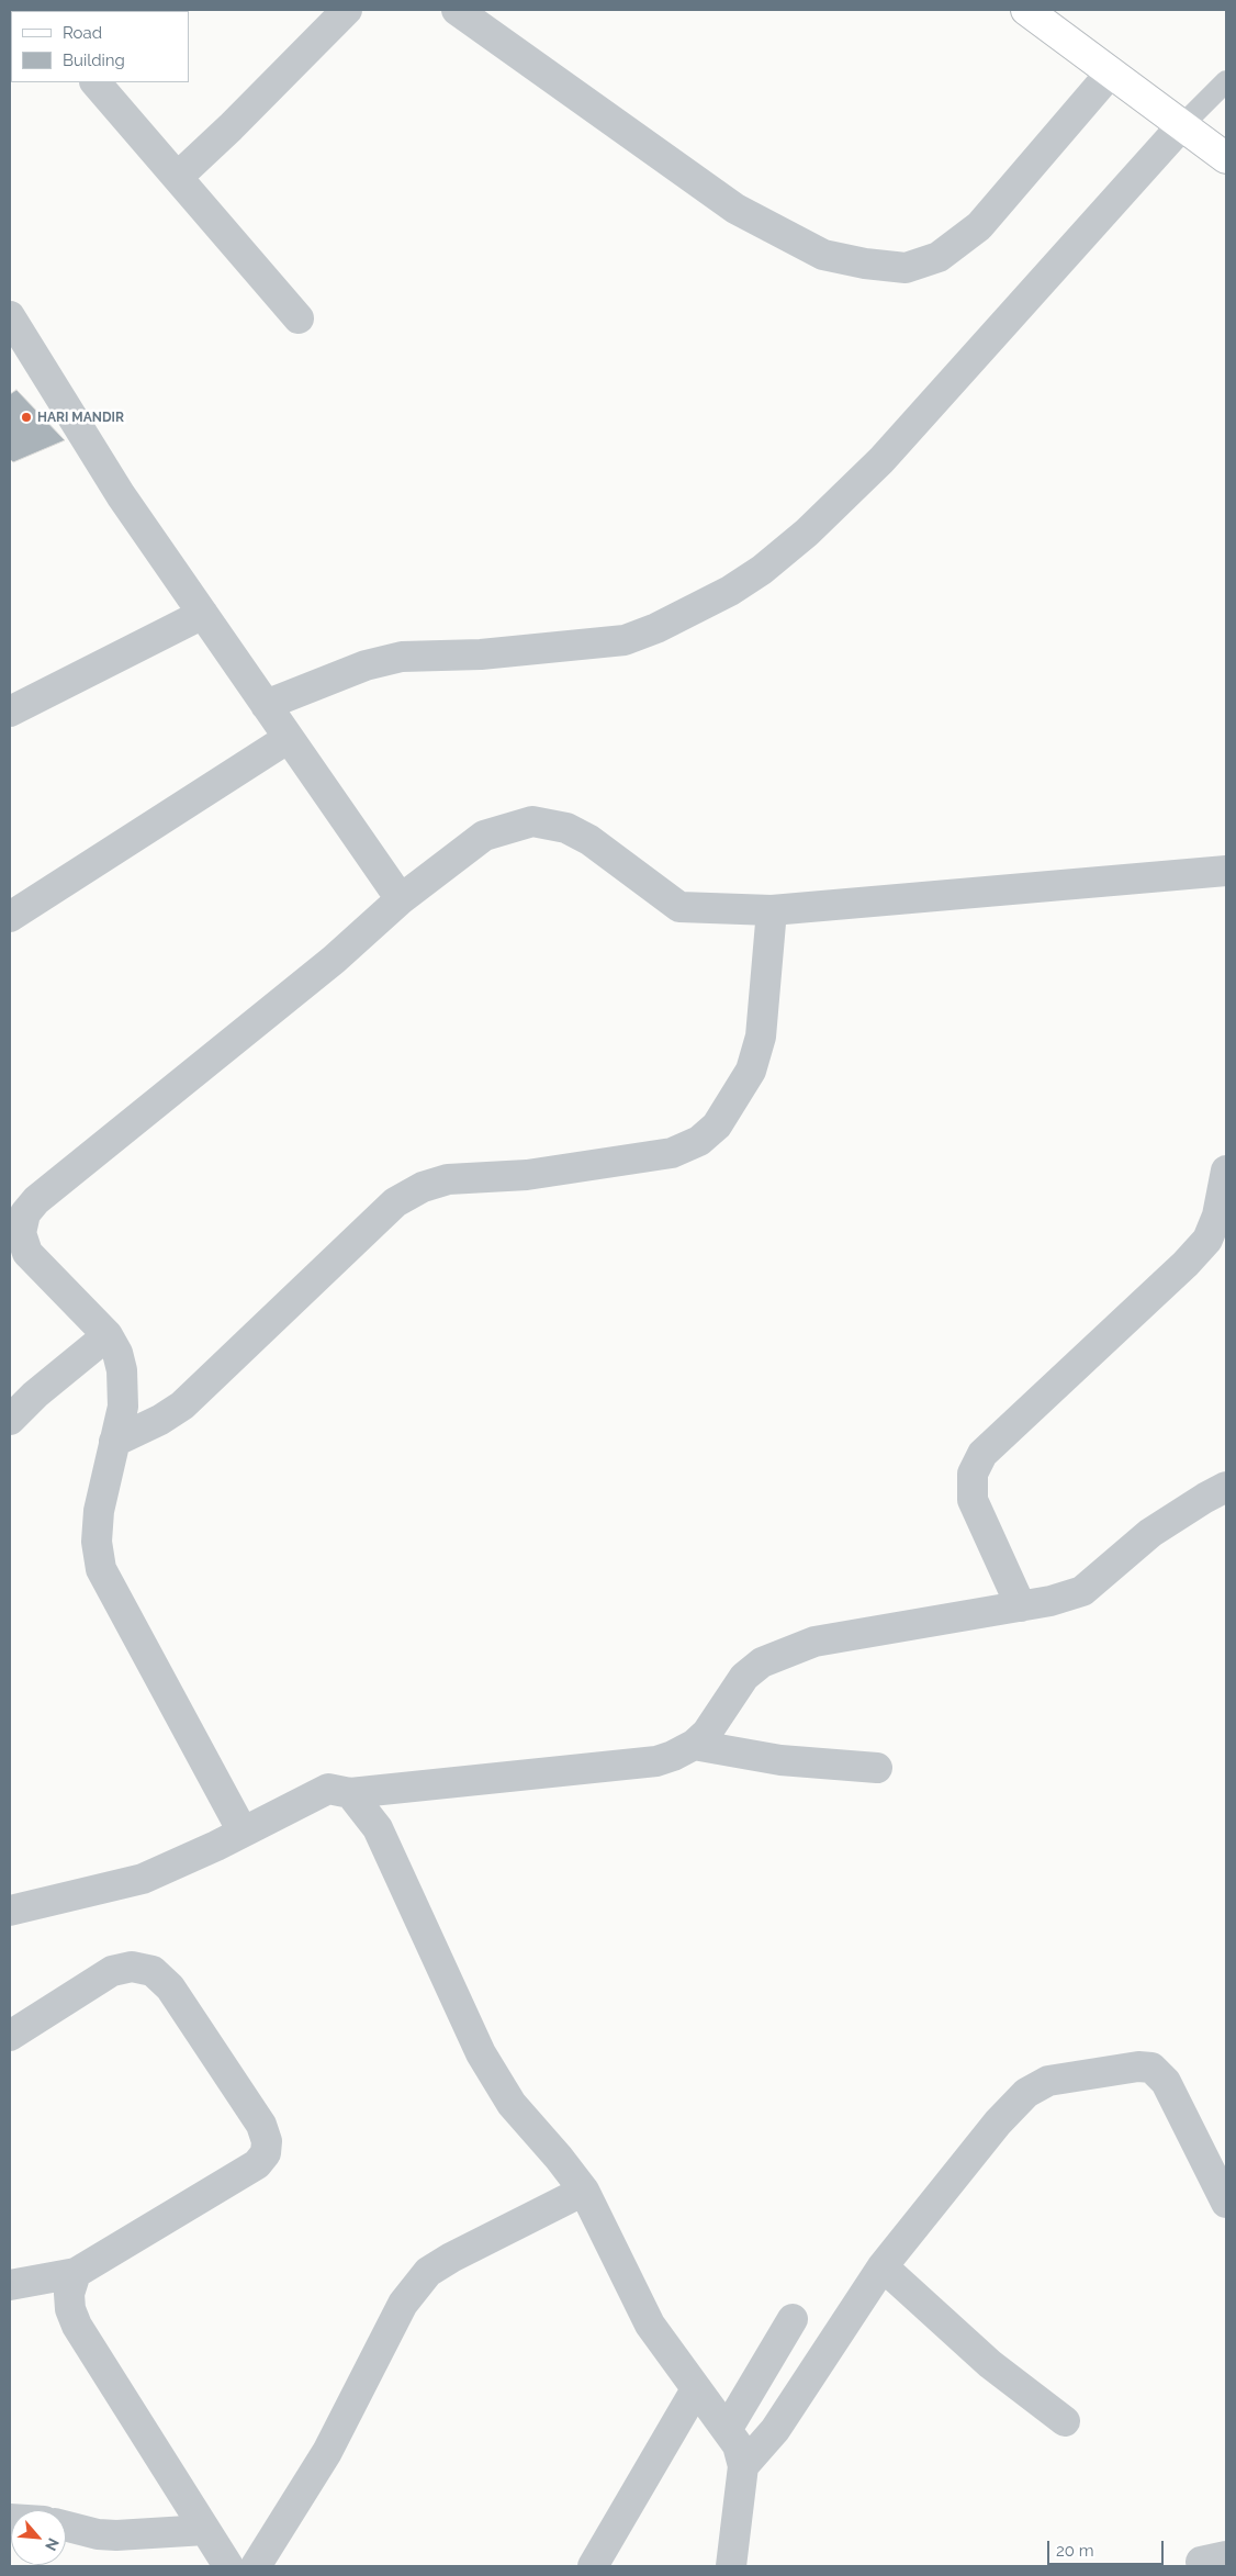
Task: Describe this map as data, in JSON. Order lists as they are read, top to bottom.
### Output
{
  "places": ["HARI MANDIR"],
  "legend": ["Road", "Building"],
  "scale_bar": "20 m",
  "north": "bottom right"
}
